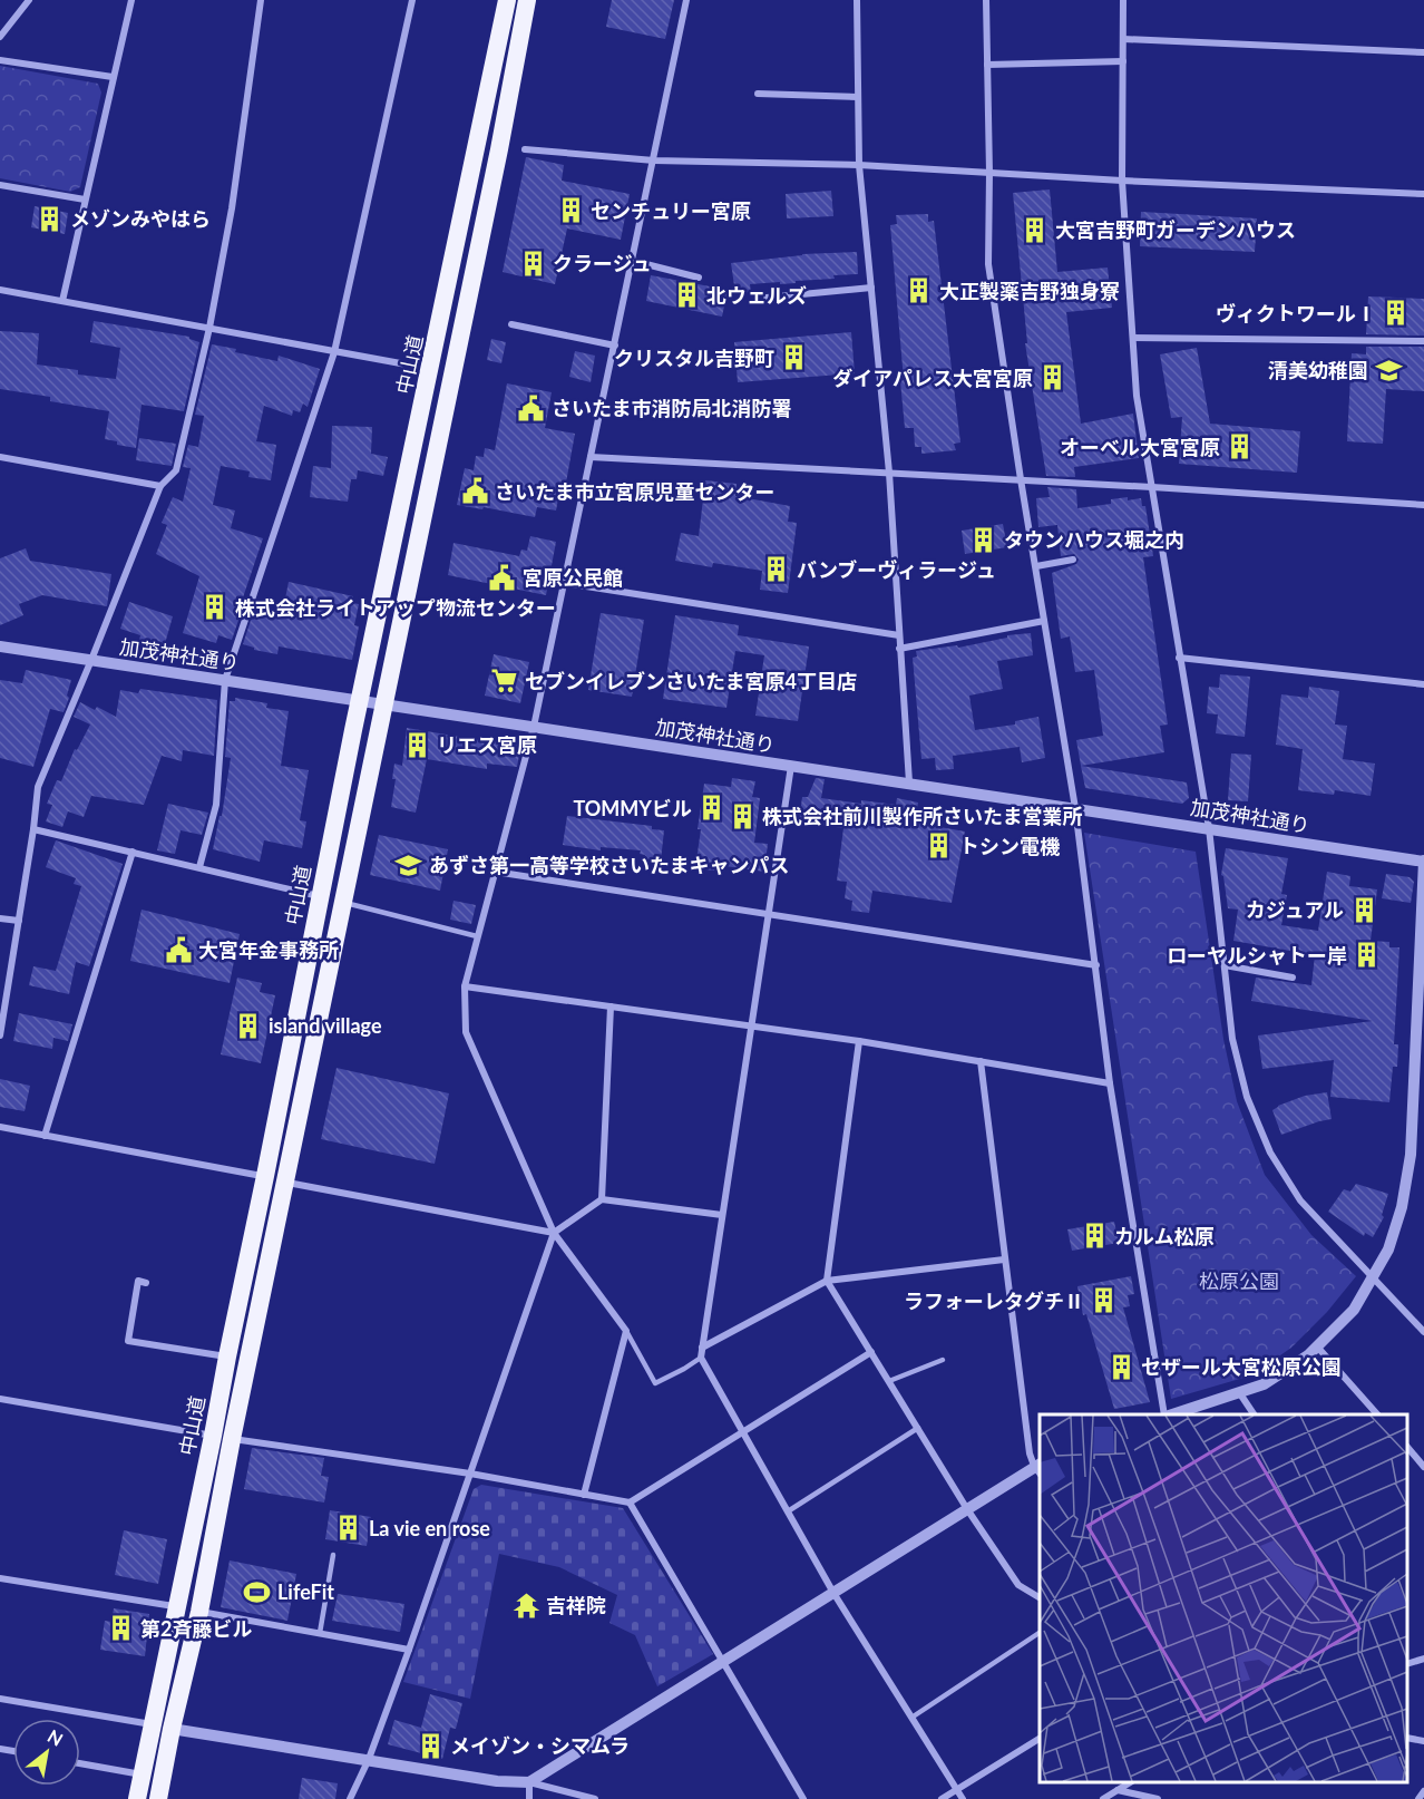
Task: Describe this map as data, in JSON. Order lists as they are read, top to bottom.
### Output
{
  "streets": {
    "highway": ["中山道"],
    "street": ["加茂神社通り"]
  },
  "crossings": [
    ["中山道", "加茂神社通り"]
  ],
  "parks": ["松原公園"],
  "places": {
    "building": [
      "センチュリー宮原",
      "メゾンみやはら",
      "大宮吉野町ガーデンハウス",
      "クラージュ",
      "大正製薬吉野独身寮",
      "北ウェルズ",
      "ヴィクトワールⅠ",
      "クリスタル吉野町",
      "ダイアパレス大宮宮原",
      "オーベル大宮宮原",
      "タウンハウス堀之内",
      "バンブーヴィラージュ",
      "株式会社ライトアップ物流センター",
      "リエス宮原",
      "TOMMYビル",
      "株式会社前川製作所さいたま営業所",
      "トシン電機",
      "カジュアル",
      "ローヤルシャトー岸",
      "island village",
      "カルム松原",
      "ラフォーレタグチⅡ",
      "セザール大宮松原公園",
      "La vie en rose",
      "第2斉藤ビル",
      "メイゾン・シマムラ"
    ],
    "school or university": ["清美幼稚園", "あずさ第一高等学校さいたまキャンパス"],
    "public building": [
      "さいたま市消防局北消防署",
      "さいたま市立宮原児童センター",
      "宮原公民館",
      "大宮年金事務所"
    ],
    "supermarket": ["セブンイレブンさいたま宮原4丁目店"],
    "sports": ["LifeFit"],
    "temple": ["吉祥院"]
  },
  "north": "top right"
}
